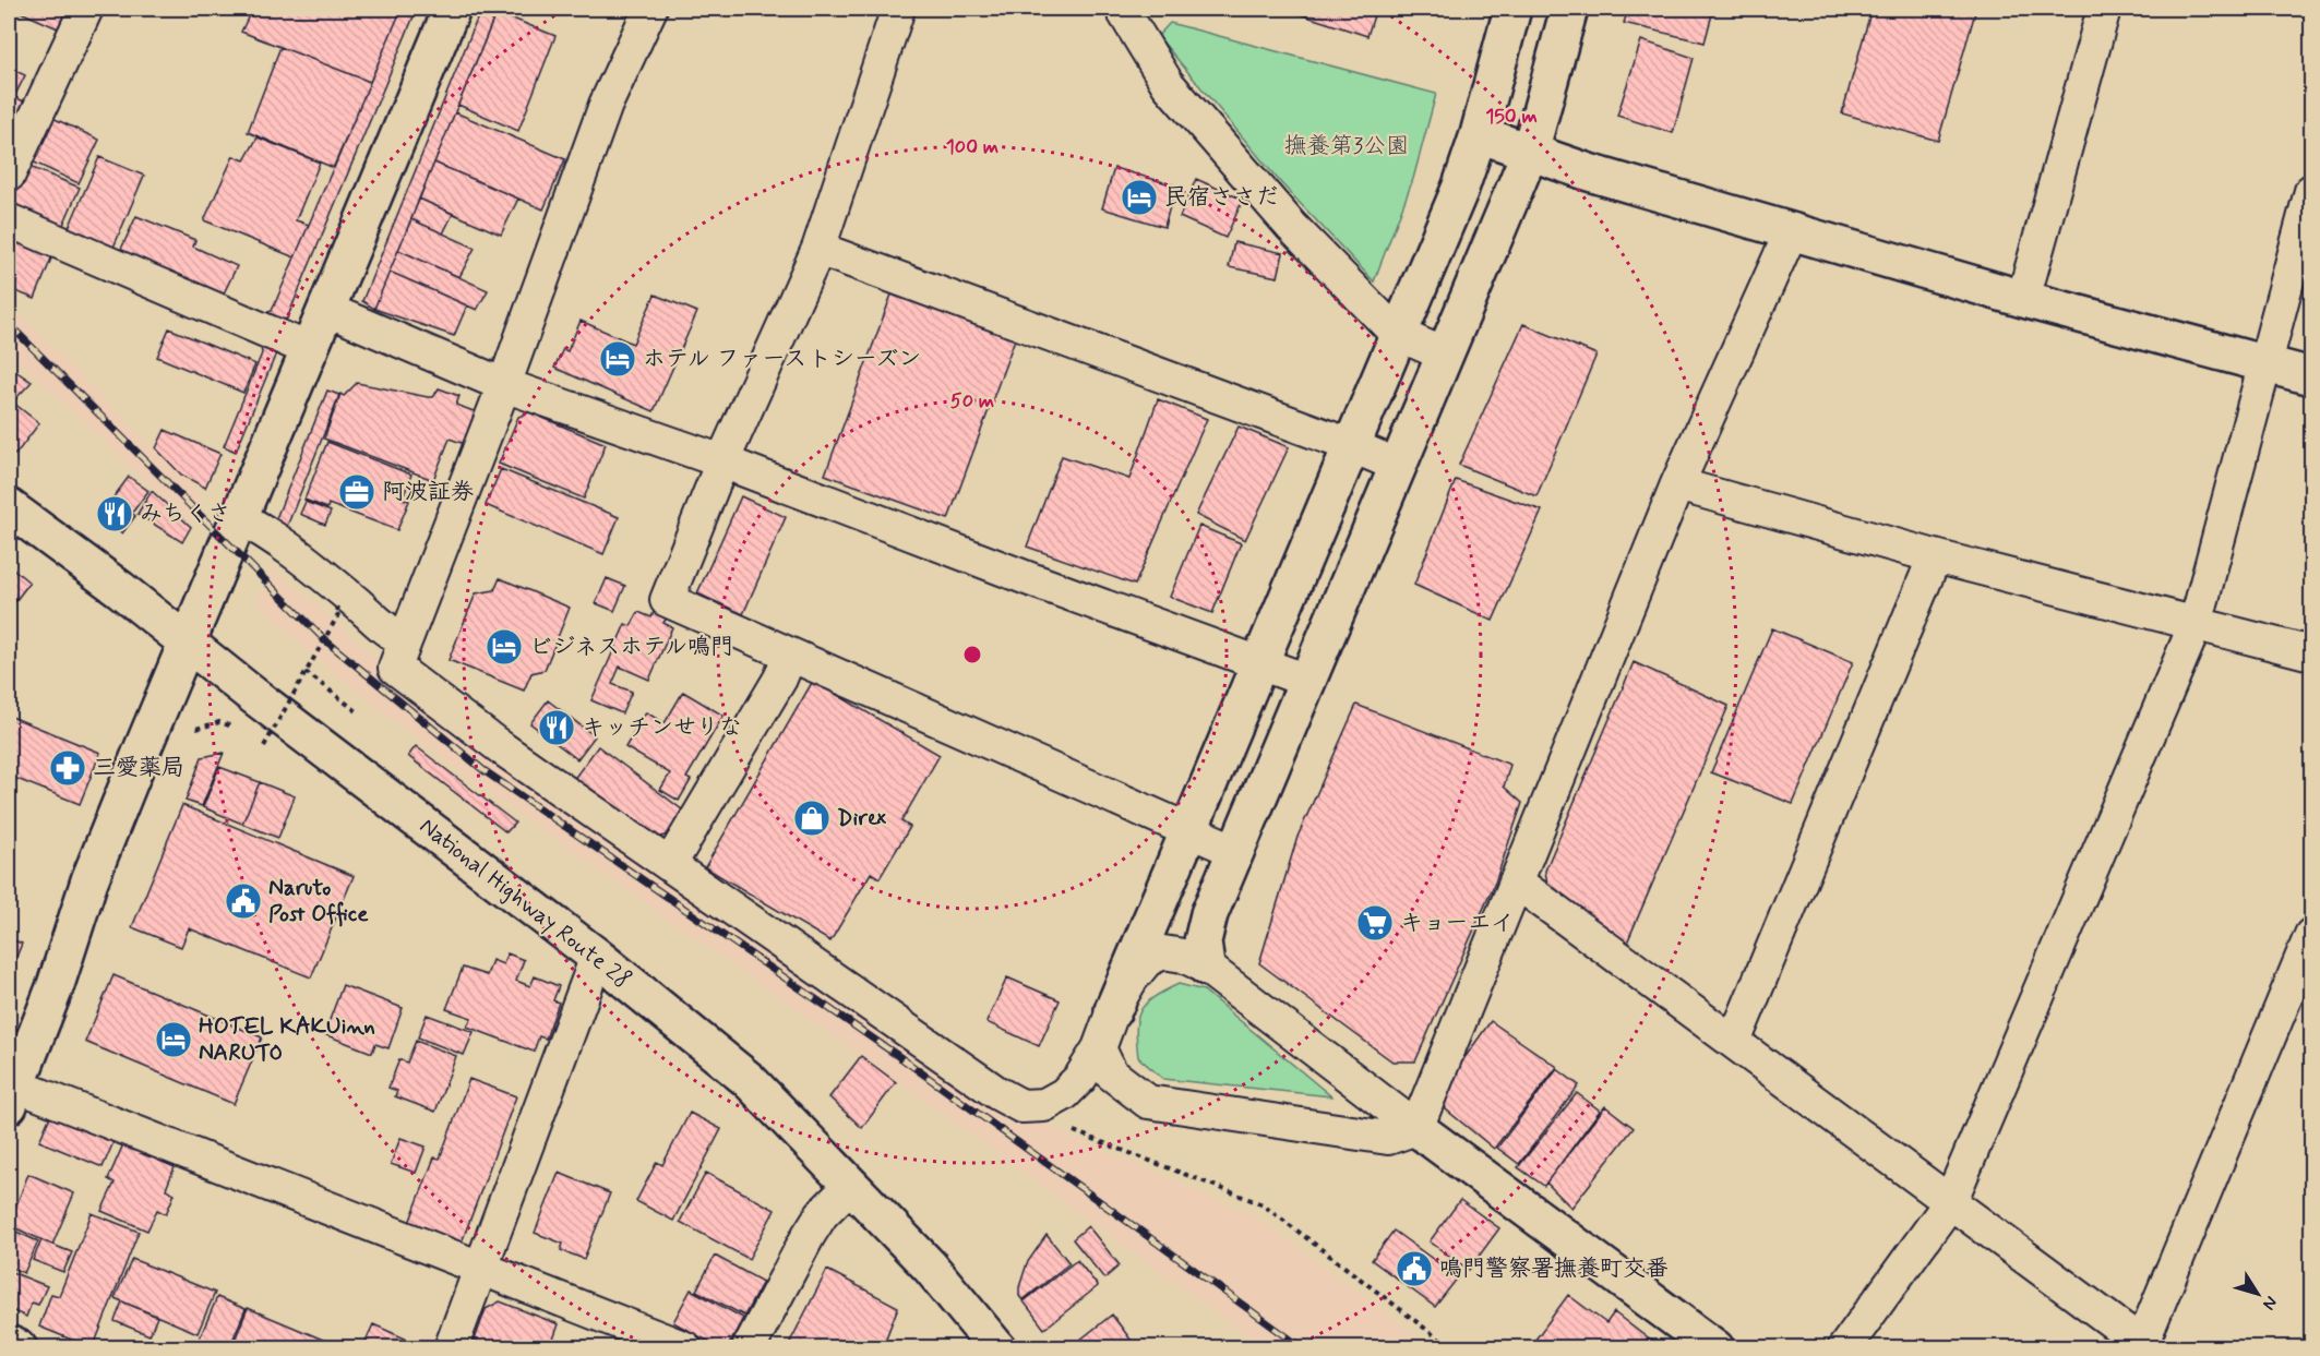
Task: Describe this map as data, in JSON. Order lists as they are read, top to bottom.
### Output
{
  "streets": {
    "main road": ["National Highway Route 28"]
  },
  "parks": ["撫養第3公園"],
  "places": {
    "hotel": [
      "民宿ささだ",
      "ホテル ファーストシーズン",
      "ビジネスホテル鳴門",
      "HOTEL KAKUinn NARUTO"
    ],
    "office": ["阿波証券"],
    "restaurant": ["みちくさ", "キッチンせりな"],
    "pharmacy": ["三愛薬局"],
    "shop": ["Direx"],
    "public building": ["Naruto Post Office", "鳴門警察署撫養町交番"],
    "supermarket": ["キョーエイ"]
  },
  "north": "bottom right",
  "rings": ["150 m", "100 m", "50 m"]
}
